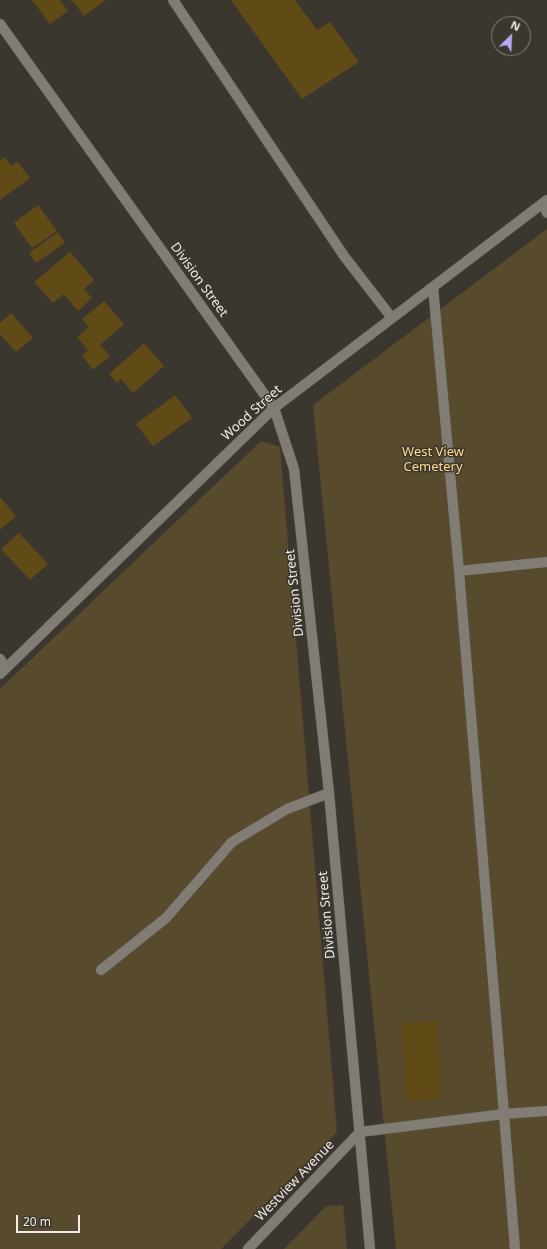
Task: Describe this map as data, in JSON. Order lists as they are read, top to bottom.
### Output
{
  "streets": {
    "street": ["Division Street", "Wood Street", "Westview Avenue"]
  },
  "crossings": [
    ["Division Street", "Wood Street"],
    ["Division Street", "Westview Avenue"]
  ],
  "parks": ["West View Cemetery"],
  "scale_bar": "20 m",
  "north": "top right"
}
